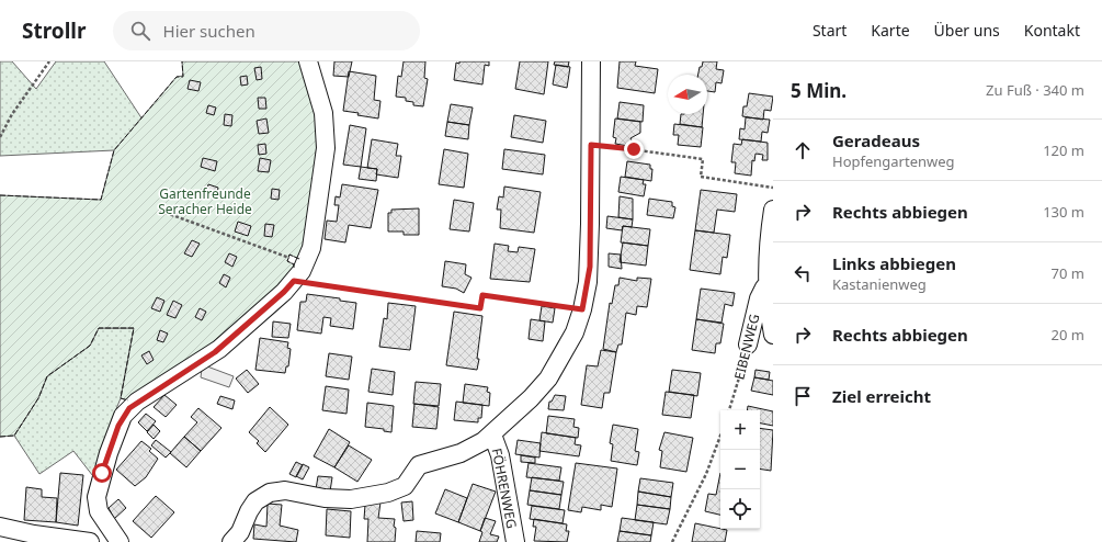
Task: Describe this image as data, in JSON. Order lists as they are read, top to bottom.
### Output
{
  "streets": {
    "street": ["EIBENWEG", "FÖHRENWEG"]
  },
  "parks": ["Gartenfreunde Seracher Heide"],
  "north": "left",
  "page": {
    "header": "Strollr",
    "search": "Hier suchen",
    "nav": [
      "Start",
      "Karte",
      "Über uns",
      "Kontakt"
    ],
    "heading": ["5 Min.", "Zu Fuß · 340 m"],
    "list": [
      ["Geradeaus", "Hopfengartenweg", "120 m"],
      ["Rechts abbiegen", "130 m"],
      ["Links abbiegen", "Kastanienweg", "70 m"],
      ["Rechts abbiegen", "20 m"],
      "Ziel erreicht"
    ],
    "map_buttons": ["+", "−"]
  }
}
